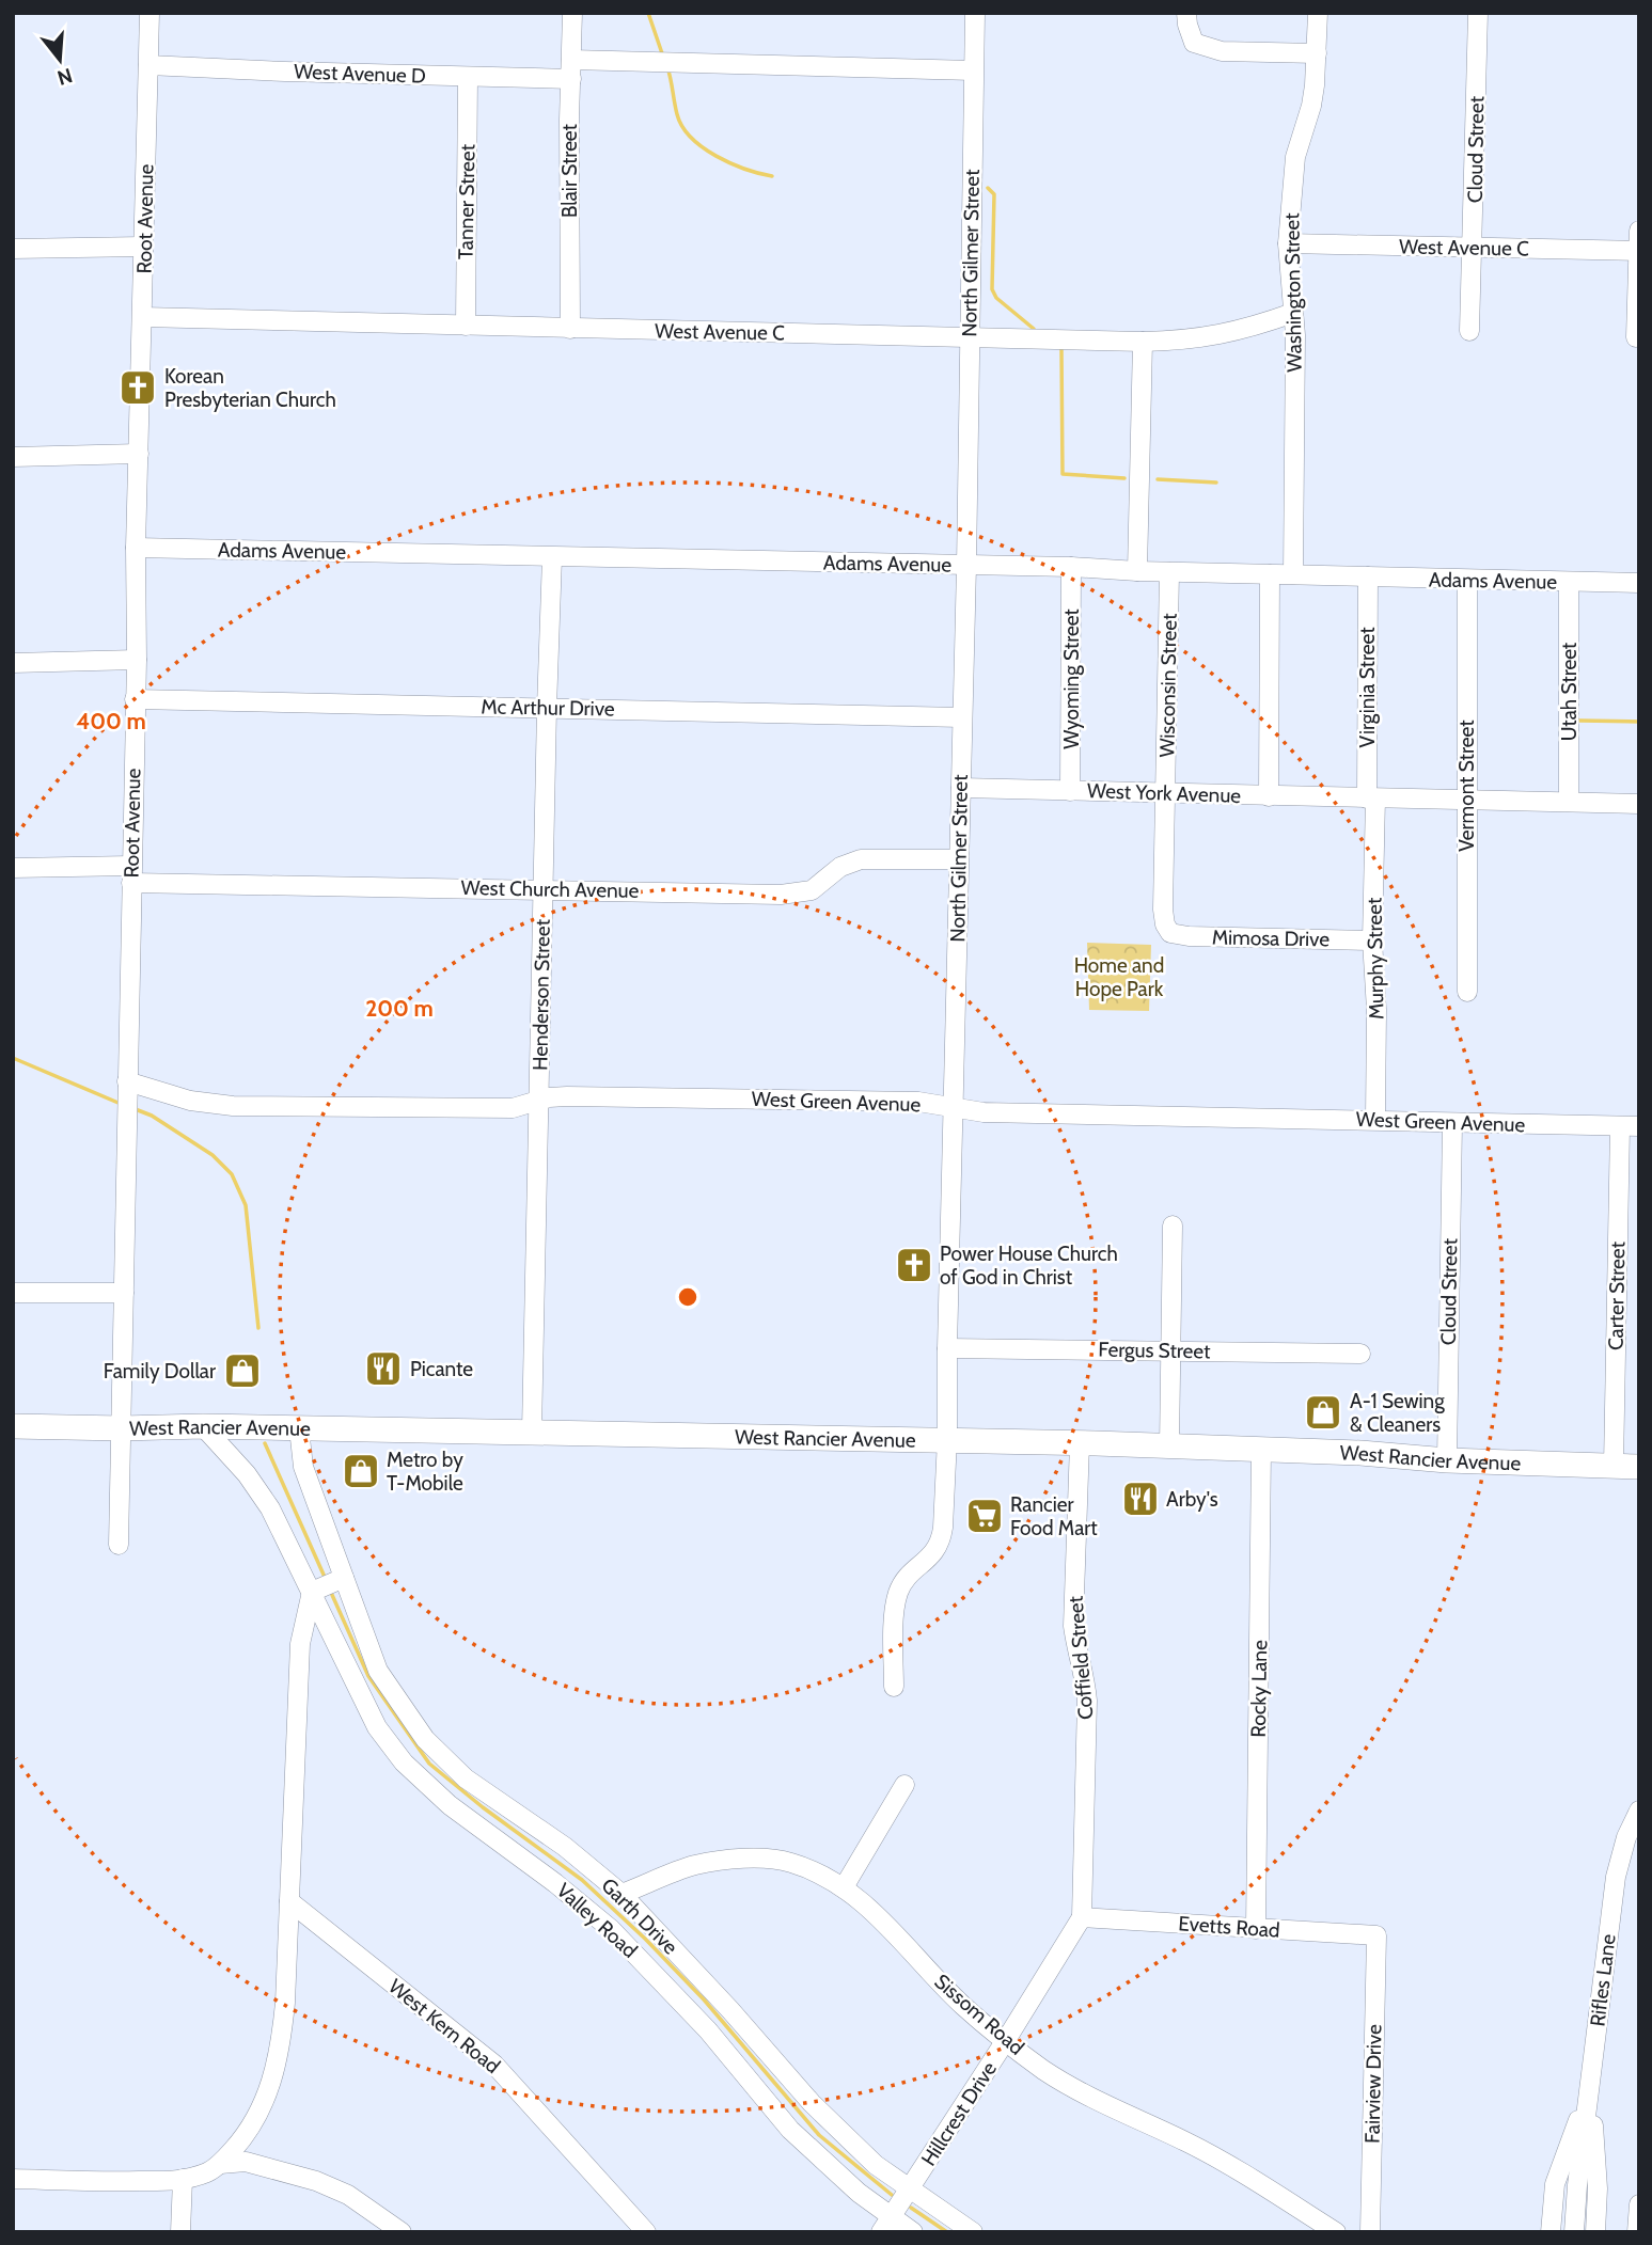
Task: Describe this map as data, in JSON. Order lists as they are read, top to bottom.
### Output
{
  "streets": {
    "main road": ["West Rancier Avenue"],
    "street": [
      "West Avenue D",
      "Cloud Street",
      "Blair Street",
      "Tanner Street",
      "Root Avenue",
      "West Avenue C",
      "North Gilmer Street",
      "Washington Street",
      "Adams Avenue",
      "Wyoming Street",
      "Wisconsin Street",
      "Virginia Street",
      "Utah Street",
      "Mc Arthur Drive",
      "Vermont Street",
      "West York Avenue",
      "West Church Avenue",
      "Mimosa Drive",
      "Murphy Street",
      "Henderson Street",
      "West Green Avenue",
      "Carter Street",
      "Fergus Street",
      "Coffield Street",
      "Rocky Lane",
      "Garth Drive",
      "Valley Road",
      "Evetts Road",
      "Rifles Lane",
      "Sissom Road",
      "West Kern Road",
      "Fairview Drive",
      "Hillcrest Drive"
    ]
  },
  "crossings": [
    ["West Avenue D", "Blair Street"],
    ["West Avenue D", "Tanner Street"],
    ["West Avenue D", "Root Avenue"],
    ["West Avenue D", "North Gilmer Street"],
    ["Cloud Street", "West Avenue C"],
    ["Cloud Street", "West Green Avenue"],
    ["Cloud Street", "West Rancier Avenue"],
    ["Blair Street", "West Avenue C"],
    ["Tanner Street", "West Avenue C"],
    ["Root Avenue", "West Avenue C"],
    ["Root Avenue", "Adams Avenue"],
    ["Root Avenue", "Mc Arthur Drive"],
    ["Root Avenue", "West Church Avenue"],
    ["Root Avenue", "West Green Avenue"],
    ["Root Avenue", "West Rancier Avenue"],
    ["West Avenue C", "North Gilmer Street"],
    ["West Avenue C", "Washington Street"],
    ["North Gilmer Street", "Adams Avenue"],
    ["North Gilmer Street", "Mc Arthur Drive"],
    ["North Gilmer Street", "West York Avenue"],
    ["North Gilmer Street", "West Church Avenue"],
    ["North Gilmer Street", "West Green Avenue"],
    ["North Gilmer Street", "Fergus Street"],
    ["North Gilmer Street", "West Rancier Avenue"],
    ["Washington Street", "Adams Avenue"],
    ["Adams Avenue", "Wyoming Street"],
    ["Adams Avenue", "Wisconsin Street"],
    ["Adams Avenue", "Virginia Street"],
    ["Adams Avenue", "Utah Street"],
    ["Adams Avenue", "Vermont Street"],
    ["Adams Avenue", "Henderson Street"],
    ["Wyoming Street", "West York Avenue"],
    ["Wisconsin Street", "West York Avenue"],
    ["Wisconsin Street", "Mimosa Drive"],
    ["Virginia Street", "West York Avenue"],
    ["Virginia Street", "Murphy Street"],
    ["Utah Street", "West York Avenue"],
    ["Mc Arthur Drive", "Henderson Street"],
    ["Vermont Street", "West York Avenue"],
    ["West York Avenue", "Murphy Street"],
    ["West Church Avenue", "Henderson Street"],
    ["Mimosa Drive", "Murphy Street"],
    ["Murphy Street", "West Green Avenue"],
    ["Henderson Street", "West Green Avenue"],
    ["Henderson Street", "West Rancier Avenue"],
    ["West Green Avenue", "Carter Street"],
    ["Carter Street", "West Rancier Avenue"],
    ["West Rancier Avenue", "Coffield Street"],
    ["West Rancier Avenue", "Rocky Lane"],
    ["West Rancier Avenue", "Garth Drive"],
    ["Coffield Street", "Evetts Road"],
    ["Coffield Street", "Hillcrest Drive"],
    ["Rocky Lane", "Evetts Road"],
    ["Garth Drive", "Sissom Road"],
    ["Garth Drive", "Hillcrest Drive"],
    ["Valley Road", "Hillcrest Drive"],
    ["Evetts Road", "Fairview Drive"],
    ["Evetts Road", "Hillcrest Drive"],
    ["Sissom Road", "Hillcrest Drive"]
  ],
  "parks": ["Home and Hope Park"],
  "places": {
    "church": ["Korean Presbyterian Church", "Power House Church of God in Christ"],
    "restaurant": ["Picante", "Arby's"],
    "shop": ["Family Dollar", "A-1 Sewing & Cleaners", "Metro by T-Mobile"],
    "supermarket": ["Rancier Food Mart"]
  },
  "north": "bottom",
  "rings": ["400 m", "200 m"]
}
